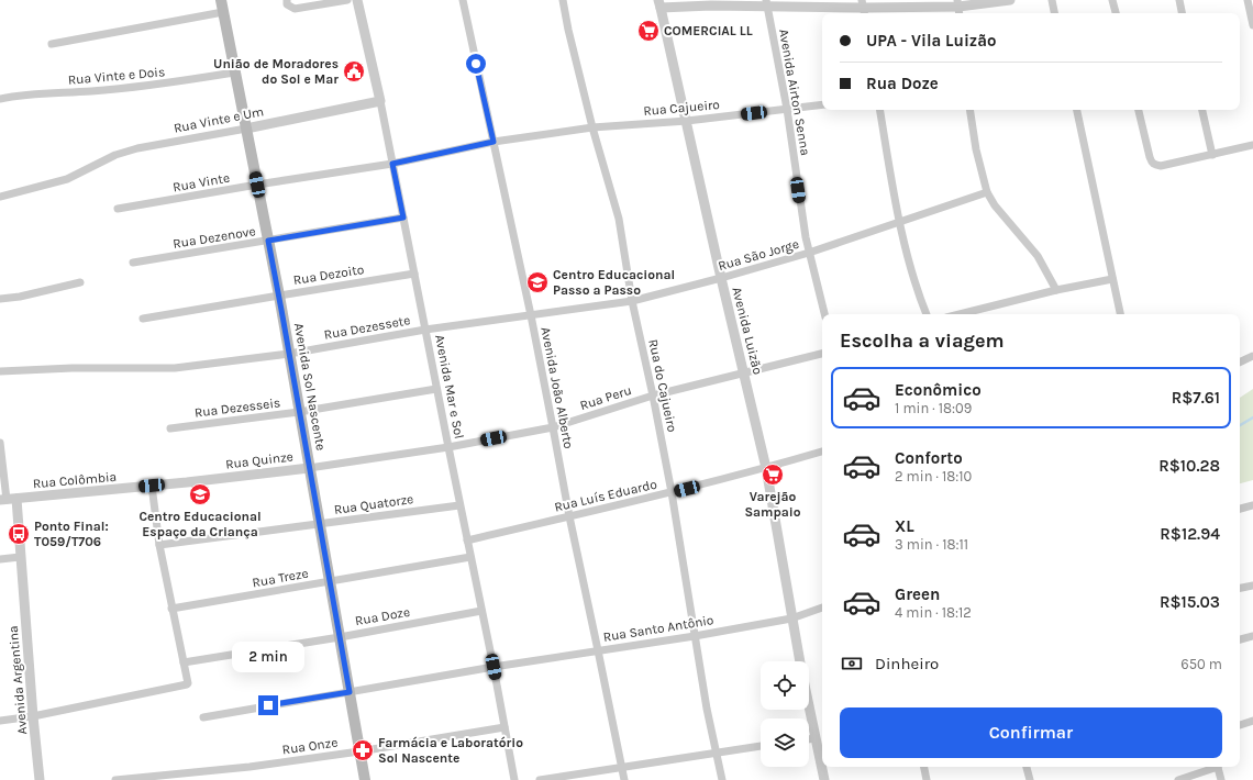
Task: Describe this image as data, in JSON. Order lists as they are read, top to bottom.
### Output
{
  "streets": {
    "main road": ["Avenida Sol Nascente"],
    "street": [
      "Rua Vinte e Dois",
      "Avenida Airton Senna",
      "Rua Cajueiro",
      "Rua Vinte e Um",
      "Rua Vinte",
      "Rua Dezenove",
      "Rua São Jorge",
      "Rua Dezoito",
      "Rua Dezessete",
      "Avenida Luizão",
      "Rua do Cajueiro",
      "Avenida Mar e Sol",
      "Avenida João Alberto",
      "Rua Peru",
      "Rua Dezesseis",
      "Rua Quinze",
      "Rua Colômbia",
      "Rua Luís Eduardo",
      "Rua Quatorze",
      "Rua Treze",
      "Rua Doze",
      "Rua Santo Antônio",
      "Avenida Argentina",
      "Rua Onze"
    ]
  },
  "crossings": [
    ["Rua Vinte e Dois", "Avenida Sol Nascente"],
    ["Avenida Airton Senna", "Rua Cajueiro"],
    ["Avenida Airton Senna", "Rua São Jorge"],
    ["Rua Cajueiro", "Rua Vinte"],
    ["Rua Cajueiro", "Avenida Luizão"],
    ["Rua Cajueiro", "Rua do Cajueiro"],
    ["Rua Cajueiro", "Avenida João Alberto"],
    ["Rua Vinte e Um", "Avenida Sol Nascente"],
    ["Rua Vinte e Um", "Avenida Mar e Sol"],
    ["Rua Vinte", "Avenida Sol Nascente"],
    ["Rua Vinte", "Avenida Mar e Sol"],
    ["Rua Vinte", "Avenida João Alberto"],
    ["Rua Dezenove", "Avenida Sol Nascente"],
    ["Rua Dezenove", "Avenida Mar e Sol"],
    ["Rua São Jorge", "Rua Dezessete"],
    ["Rua São Jorge", "Avenida Luizão"],
    ["Rua São Jorge", "Rua do Cajueiro"],
    ["Rua São Jorge", "Avenida João Alberto"],
    ["Rua Dezoito", "Avenida Sol Nascente"],
    ["Rua Dezoito", "Avenida Mar e Sol"],
    ["Rua Dezessete", "Avenida Sol Nascente"],
    ["Rua Dezessete", "Avenida Mar e Sol"],
    ["Rua Dezessete", "Avenida João Alberto"],
    ["Avenida Luizão", "Rua Peru"],
    ["Avenida Luizão", "Rua Luís Eduardo"],
    ["Avenida Luizão", "Rua Santo Antônio"],
    ["Rua do Cajueiro", "Rua Peru"],
    ["Rua do Cajueiro", "Rua Luís Eduardo"],
    ["Rua do Cajueiro", "Rua Santo Antônio"],
    ["Avenida Sol Nascente", "Rua Dezesseis"],
    ["Avenida Sol Nascente", "Rua Quinze"],
    ["Avenida Sol Nascente", "Rua Quatorze"],
    ["Avenida Sol Nascente", "Rua Treze"],
    ["Avenida Sol Nascente", "Rua Doze"],
    ["Avenida Sol Nascente", "Rua Onze"],
    ["Avenida Mar e Sol", "Rua Peru"],
    ["Avenida Mar e Sol", "Rua Dezesseis"],
    ["Avenida Mar e Sol", "Rua Quinze"],
    ["Avenida Mar e Sol", "Rua Luís Eduardo"],
    ["Avenida Mar e Sol", "Rua Quatorze"],
    ["Avenida Mar e Sol", "Rua Treze"],
    ["Avenida Mar e Sol", "Rua Doze"],
    ["Avenida Mar e Sol", "Rua Santo Antônio"],
    ["Avenida Mar e Sol", "Rua Onze"],
    ["Avenida João Alberto", "Rua Peru"],
    ["Avenida João Alberto", "Rua Luís Eduardo"],
    ["Avenida João Alberto", "Rua Santo Antônio"],
    ["Rua Peru", "Rua Quinze"],
    ["Rua Quinze", "Rua Colômbia"],
    ["Rua Colômbia", "Avenida Argentina"]
  ],
  "places": {
    "supermarket": ["COMERCIAL LL", "Varejão Sampaio"],
    "public building": ["União de Moradores do Sol e Mar"],
    "school or university": ["Centro Educacional Passo a Passo", "Centro Educacional Espaço da Criança"],
    "bus stop": ["Ponto Final: T059/T706"],
    "pharmacy": ["Farmácia e Laboratório Sol Nascente"]
  },
  "page": {
    "banner": ["UPA - Vila Luizão", "Rua Doze"],
    "heading": "Escolha a viagem",
    "list": [
      {
        "name": "Econômico",
        "note": "1 min · 18:09",
        "value": "R$7.61"
      },
      {
        "name": "Conforto",
        "note": "2 min · 18:10",
        "value": "R$10.28"
      },
      {
        "name": "XL",
        "note": "3 min · 18:11",
        "value": "R$12.94"
      },
      {
        "name": "Green",
        "note": "4 min · 18:12",
        "value": "R$15.03"
      }
    ],
    "pay": ["Dinheiro", "650 m"],
    "bubble": "2 min",
    "buttons": "Confirmar"
  }
}
